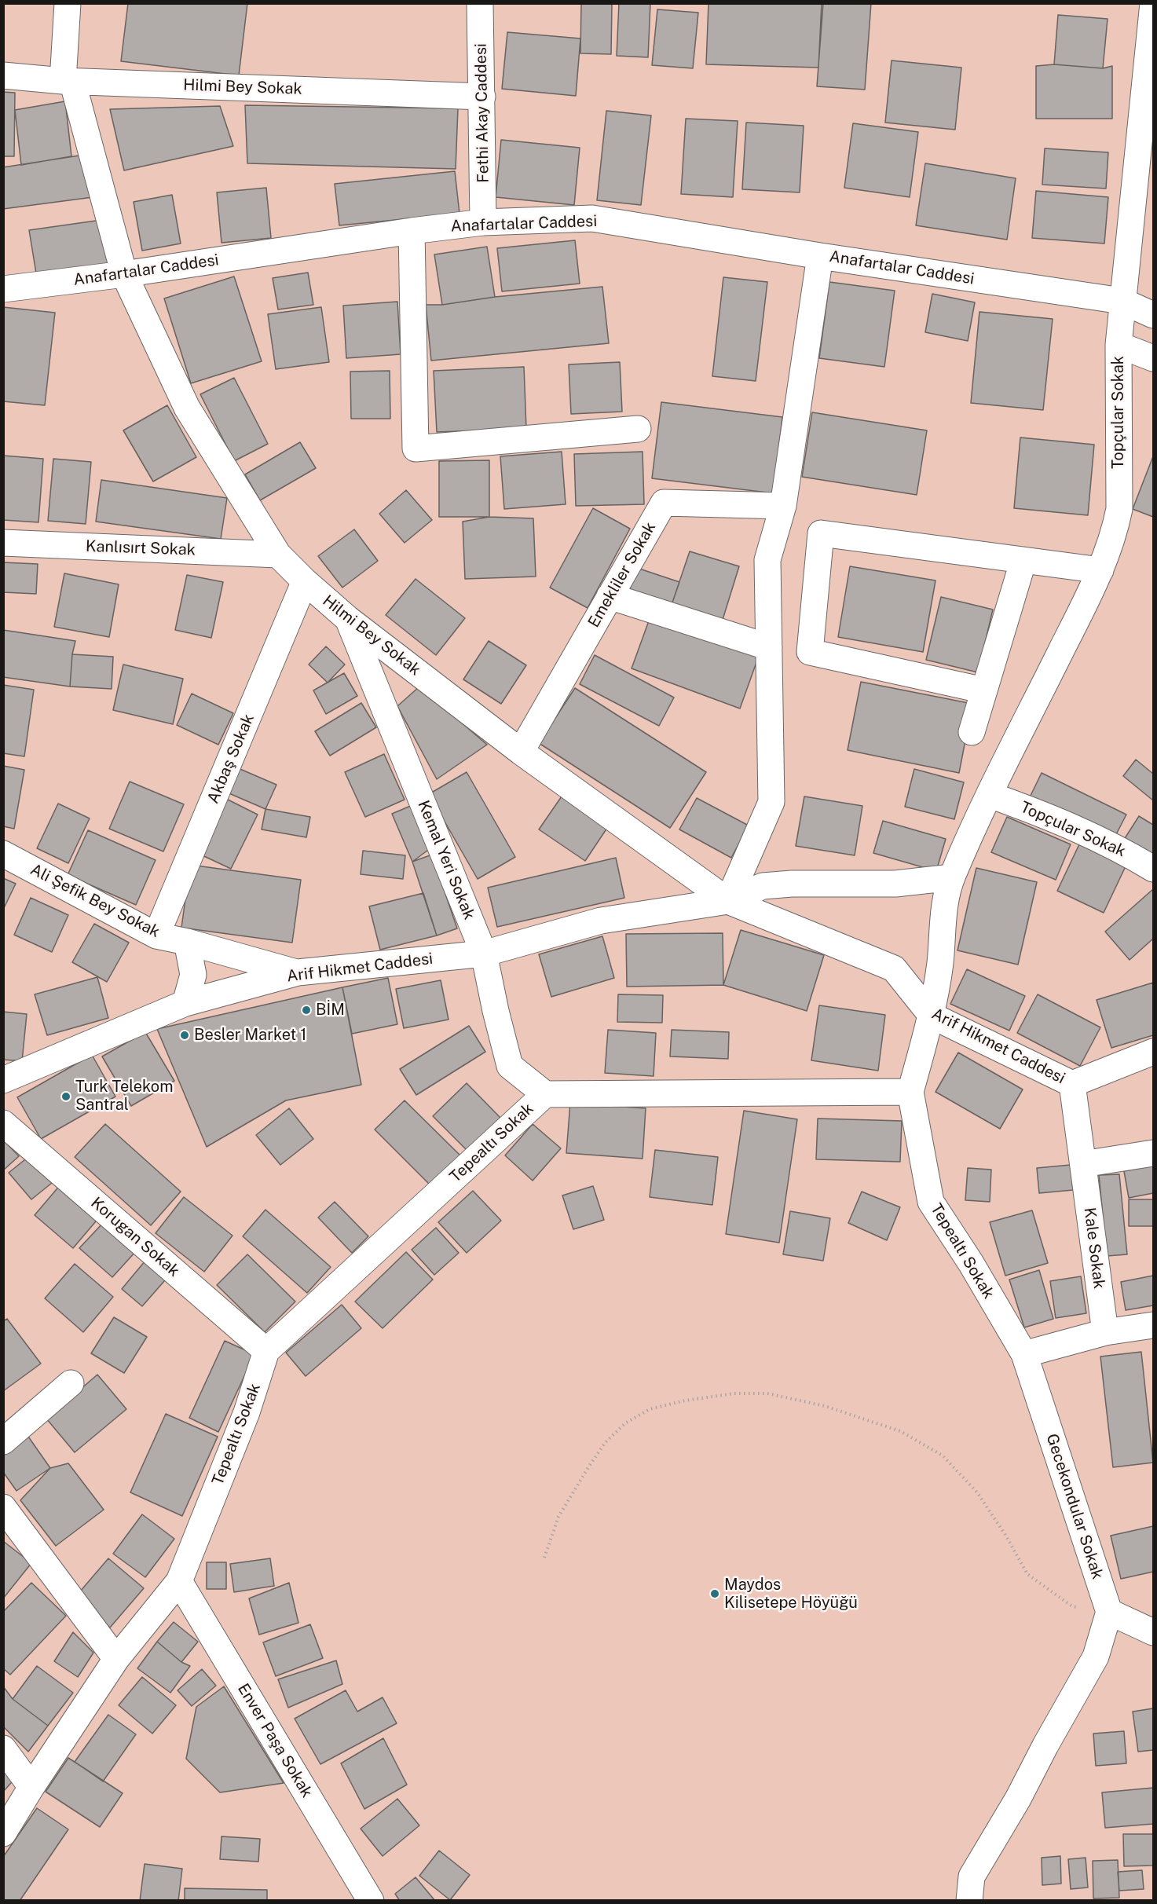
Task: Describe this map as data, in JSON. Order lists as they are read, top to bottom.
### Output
{
  "streets": {
    "street": [
      "Hilmi Bey Sokak",
      "Fethi Akay Caddesi",
      "Anafartalar Caddesi",
      "Topçular Sokak",
      "Kanlısırt Sokak",
      "Emekliler Sokak",
      "Akbaş Sokak",
      "Kemal Yeri Sokak",
      "Ali Şefik Bey Sokak",
      "Arif Hikmet Caddesi",
      "Tepealtı Sokak",
      "Korugan Sokak",
      "Kale Sokak",
      "Gecekondular Sokak",
      "Enver Paşa Sokak"
    ]
  },
  "crossings": [
    ["Hilmi Bey Sokak", "Fethi Akay Caddesi"],
    ["Hilmi Bey Sokak", "Anafartalar Caddesi"],
    ["Hilmi Bey Sokak", "Kanlısırt Sokak"],
    ["Hilmi Bey Sokak", "Emekliler Sokak"],
    ["Hilmi Bey Sokak", "Akbaş Sokak"],
    ["Hilmi Bey Sokak", "Kemal Yeri Sokak"],
    ["Hilmi Bey Sokak", "Arif Hikmet Caddesi"],
    ["Fethi Akay Caddesi", "Anafartalar Caddesi"],
    ["Anafartalar Caddesi", "Topçular Sokak"],
    ["Topçular Sokak", "Arif Hikmet Caddesi"],
    ["Topçular Sokak", "Tepealtı Sokak"],
    ["Akbaş Sokak", "Ali Şefik Bey Sokak"],
    ["Kemal Yeri Sokak", "Arif Hikmet Caddesi"],
    ["Kemal Yeri Sokak", "Tepealtı Sokak"],
    ["Ali Şefik Bey Sokak", "Arif Hikmet Caddesi"],
    ["Arif Hikmet Caddesi", "Kale Sokak"],
    ["Tepealtı Sokak", "Korugan Sokak"],
    ["Tepealtı Sokak", "Gecekondular Sokak"],
    ["Tepealtı Sokak", "Enver Paşa Sokak"]
  ],
  "places": [
    "BİM",
    "Besler Market 1",
    "Turk Telekom Santral",
    "Maydos Kilisetepe Höyüğü"
  ]
}
